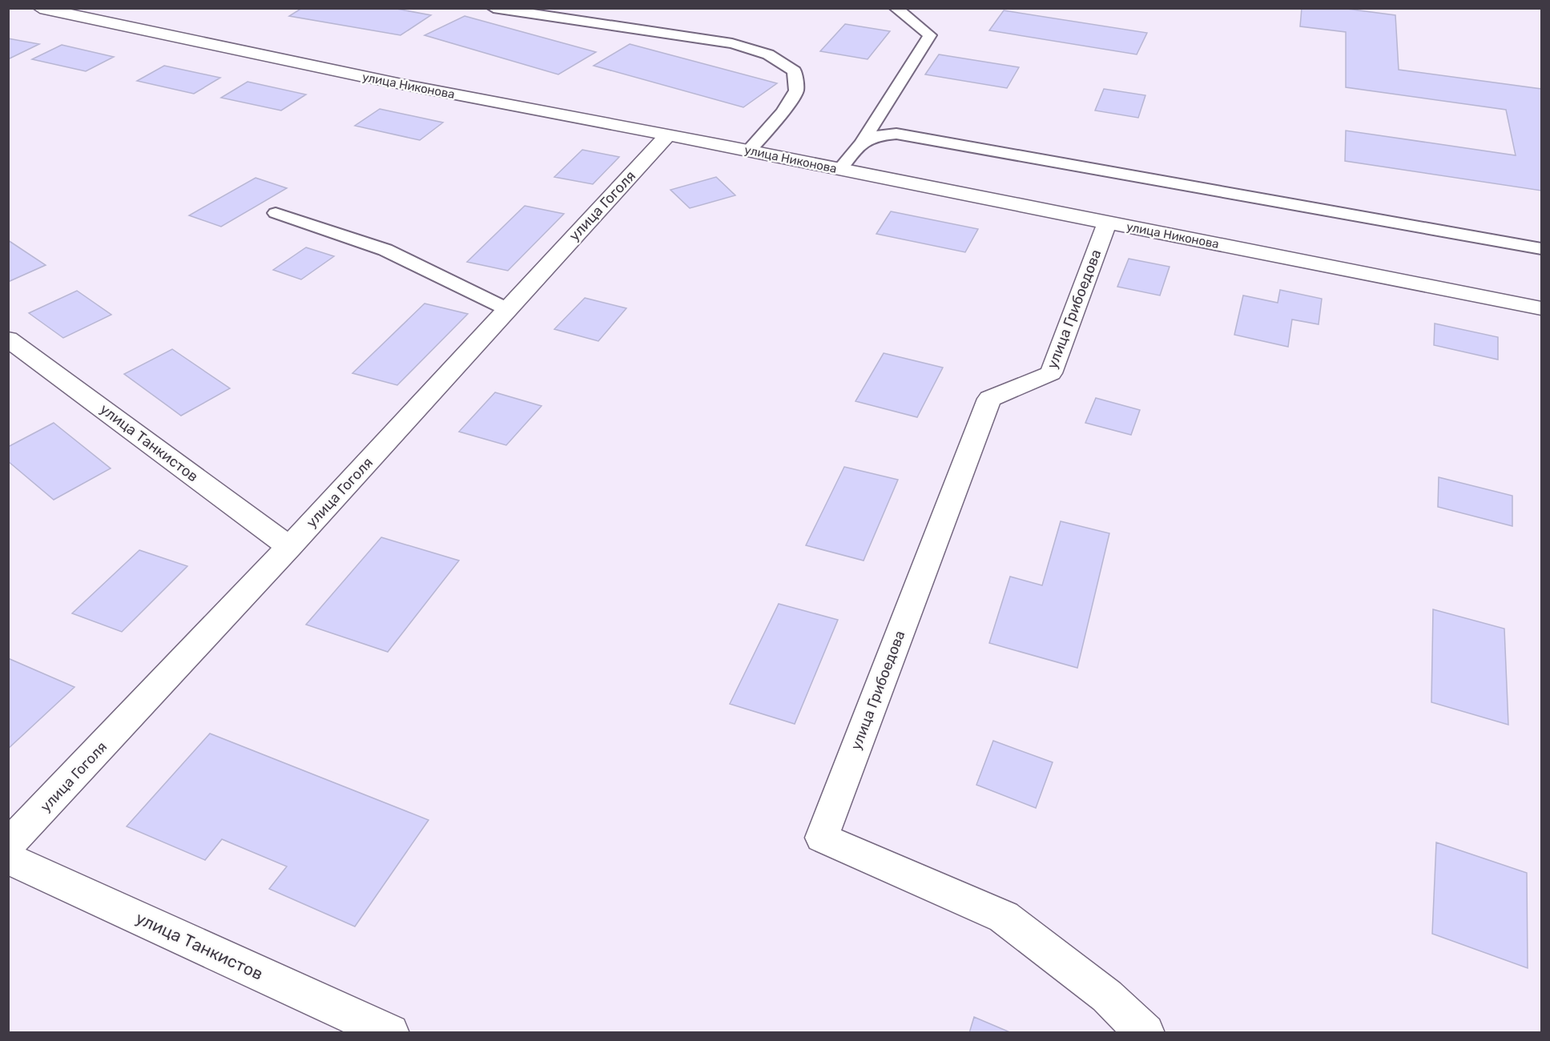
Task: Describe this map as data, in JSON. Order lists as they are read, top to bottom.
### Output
{
  "streets": {
    "street": [
      "улица Никонова",
      "улица Гоголя",
      "улица Грибоедова",
      "улица Танкистов"
    ]
  },
  "crossings": [
    ["улица Никонова", "улица Гоголя"],
    ["улица Никонова", "улица Грибоедова"],
    ["улица Гоголя", "улица Танкистов"]
  ]
}
